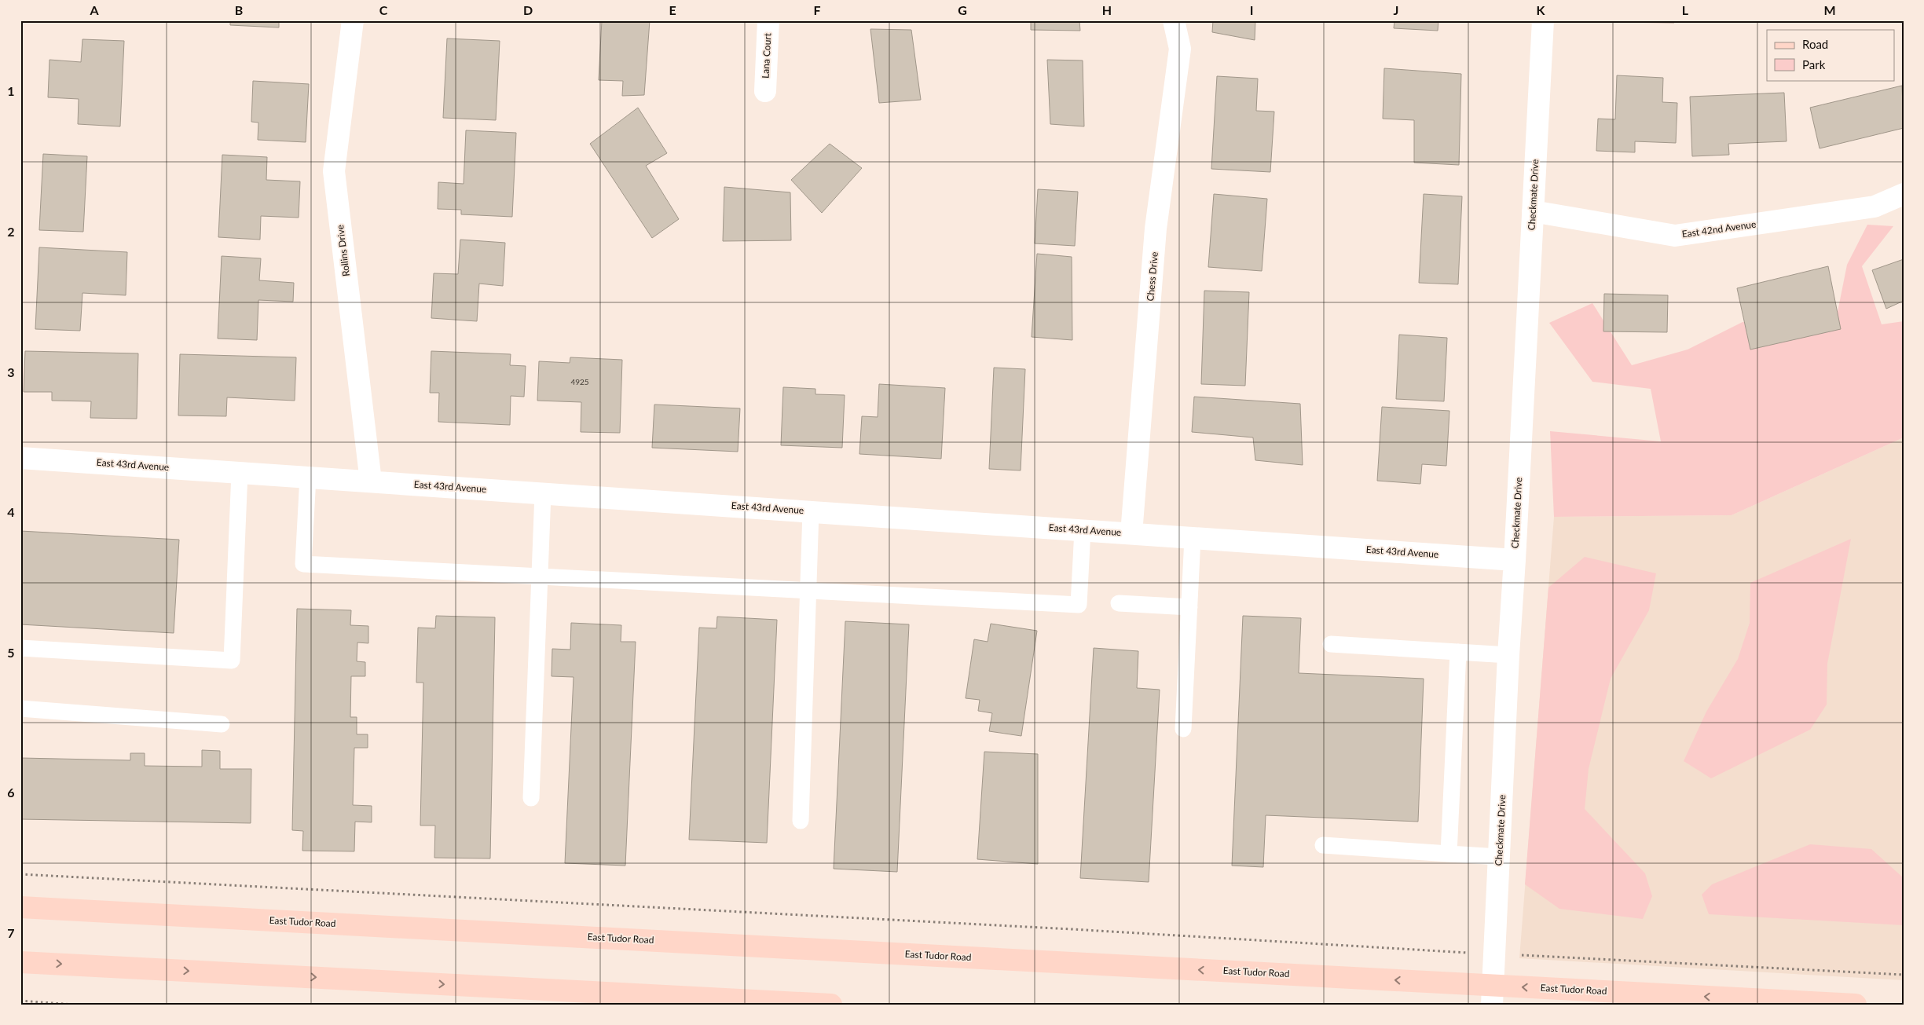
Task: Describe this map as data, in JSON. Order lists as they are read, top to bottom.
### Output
{
  "streets": {
    "main road": ["East Tudor Road"],
    "street": [
      "Lana Court",
      "Checkmate Drive",
      "East 42nd Avenue",
      "Rollins Drive",
      "Chess Drive",
      "East 43rd Avenue"
    ]
  },
  "crossings": [
    ["Checkmate Drive", "East 42nd Avenue"],
    ["Checkmate Drive", "East 43rd Avenue"],
    ["Checkmate Drive", "East Tudor Road"],
    ["Rollins Drive", "East 43rd Avenue"],
    ["Chess Drive", "East 43rd Avenue"]
  ],
  "house_numbers": ["4925"],
  "legend": ["Road", "Park"],
  "grid": {
    "columns": [
      "A",
      "B",
      "C",
      "D",
      "E",
      "F",
      "G",
      "H",
      "I",
      "J",
      "K",
      "L",
      "M"
    ],
    "rows": [
      "1",
      "2",
      "3",
      "4",
      "5",
      "6",
      "7"
    ]
  }
}
